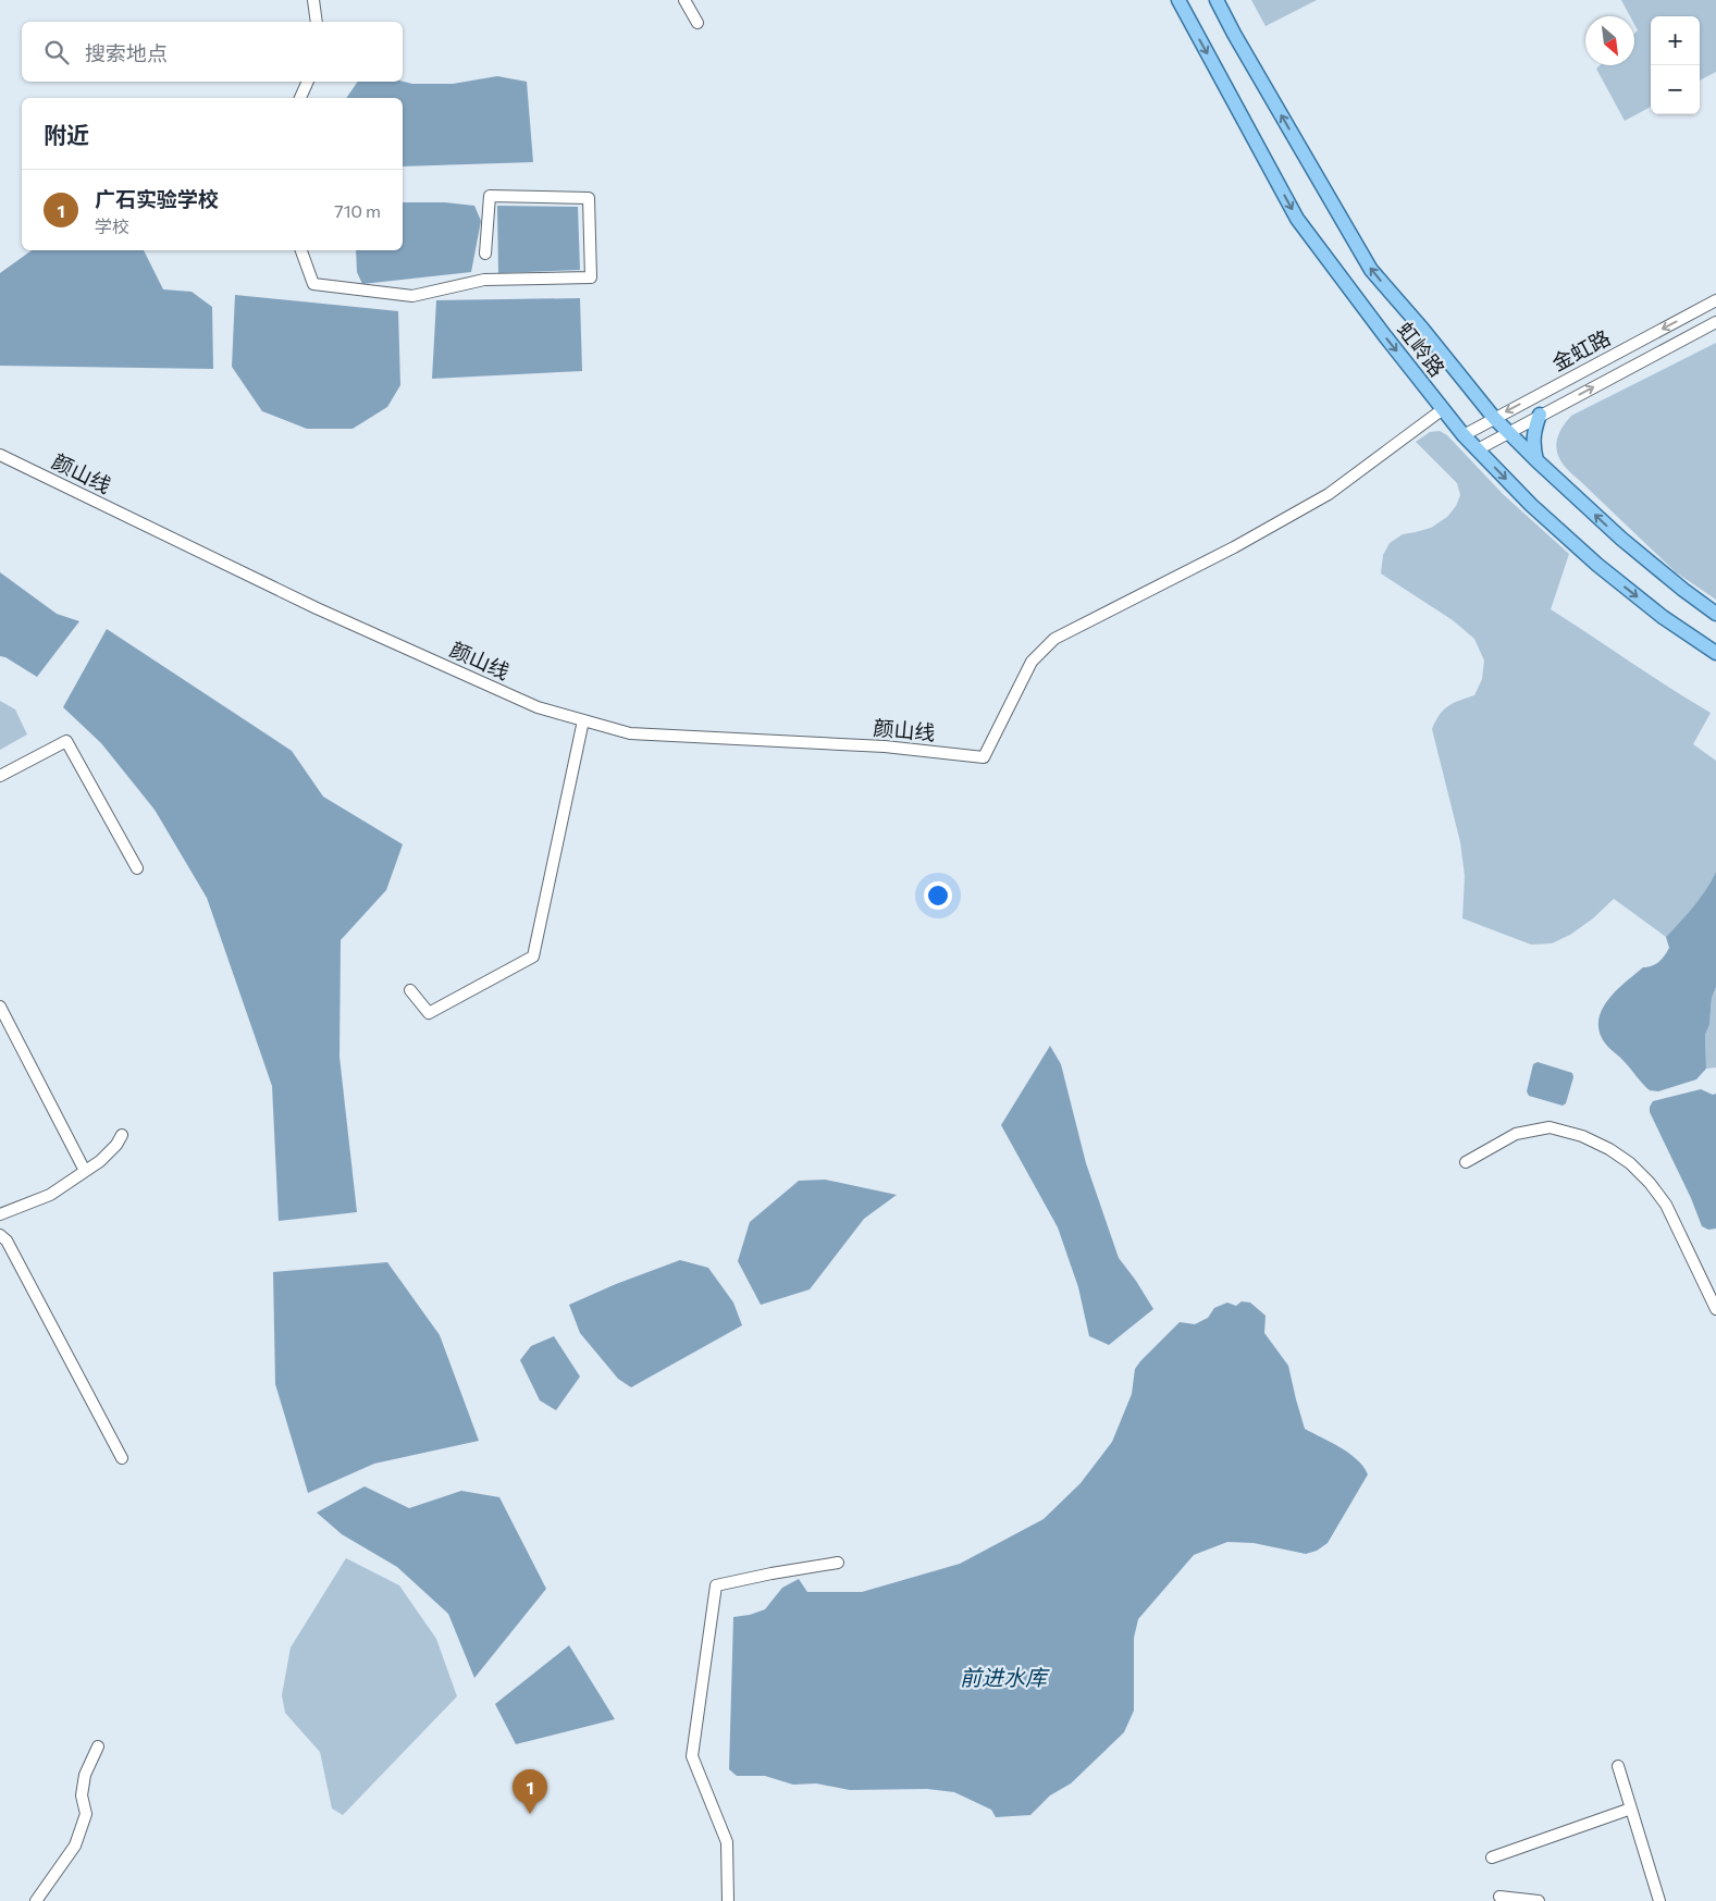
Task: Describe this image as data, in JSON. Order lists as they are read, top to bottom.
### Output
{
  "streets": {
    "main road": ["虹岭路"],
    "street": ["金虹路", "颜山线"]
  },
  "crossings": [
    ["虹岭路", "金虹路"],
    ["虹岭路", "颜山线"]
  ],
  "water": ["前进水库"],
  "north": "bottom right",
  "page": {
    "map_buttons": ["+", "−"],
    "search": "搜索地点",
    "heading": "附近",
    "list": [
      {
        "mark": "1",
        "name": "广石实验学校",
        "note": "学校",
        "value": "710 m"
      }
    ],
    "pins": "1"
  }
}
